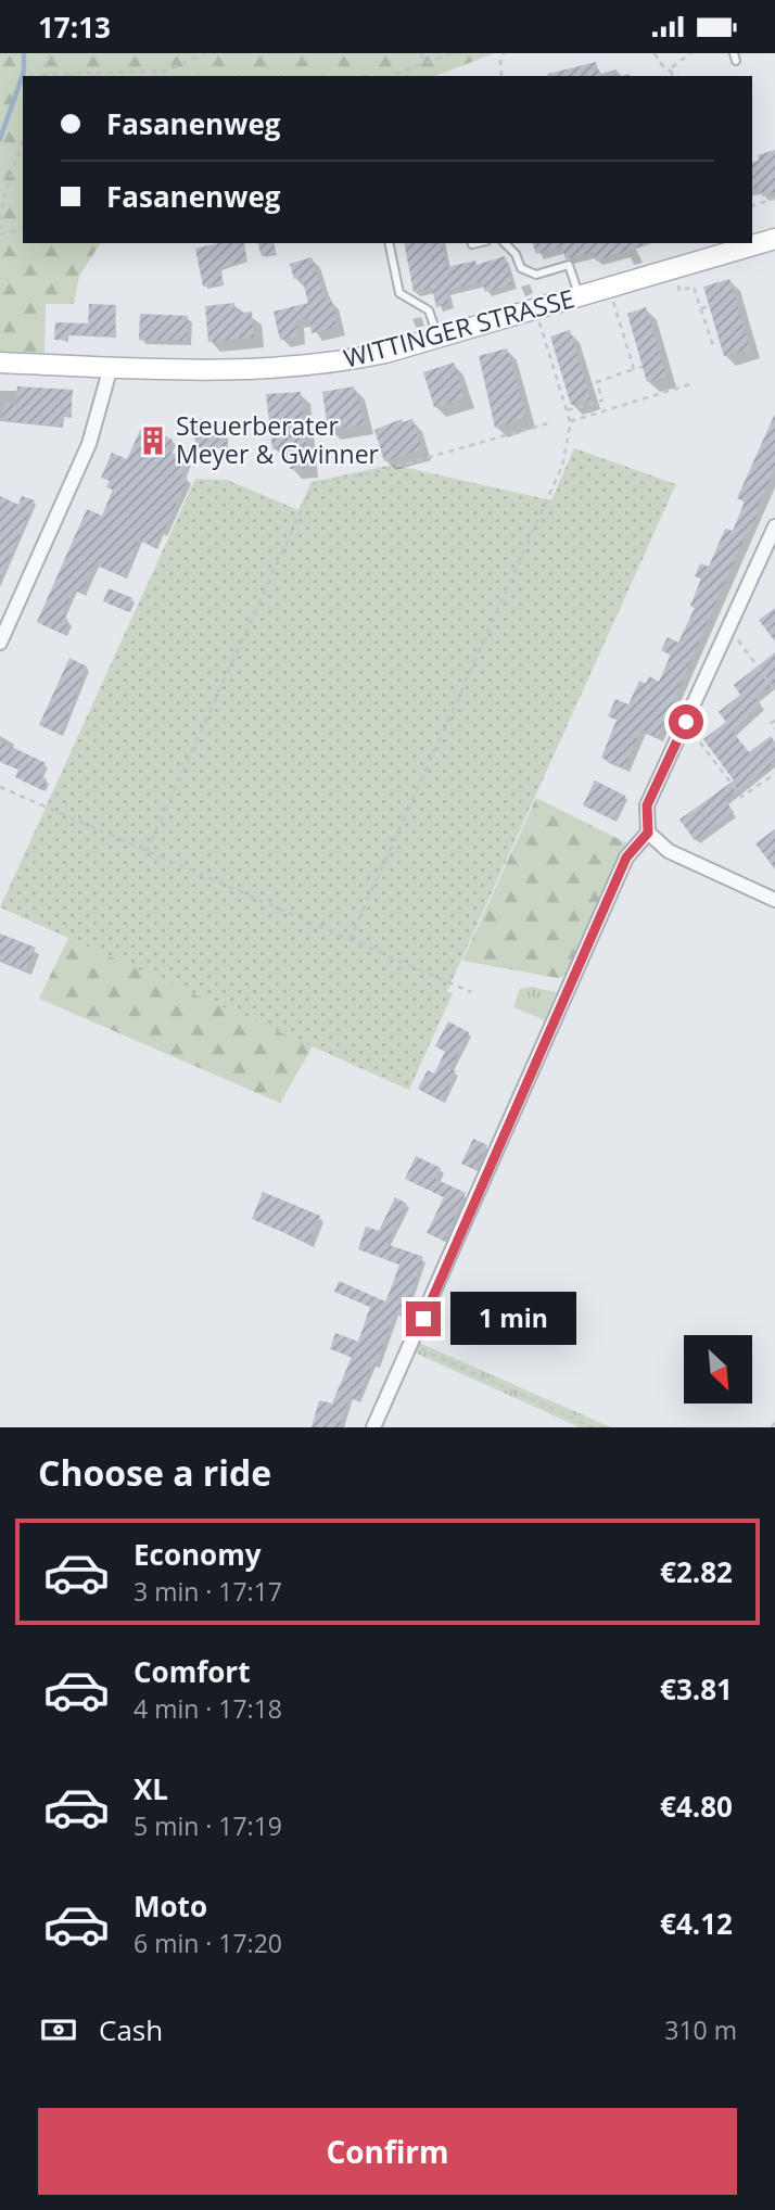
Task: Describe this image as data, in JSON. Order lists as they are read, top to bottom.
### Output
{
  "streets": {
    "main road": ["WITTINGER STRASSE"]
  },
  "places": {
    "building": ["Steuerberater Meyer & Gwinner"]
  },
  "north": "bottom right",
  "page": {
    "status": "17:13",
    "banner": ["Fasanenweg", "Fasanenweg"],
    "bubble": "1 min",
    "heading": "Choose a ride",
    "list": [
      {
        "name": "Economy",
        "note": "3 min · 17:17",
        "value": "€2.82"
      },
      {
        "name": "Comfort",
        "note": "4 min · 17:18",
        "value": "€3.81"
      },
      {
        "name": "XL",
        "note": "5 min · 17:19",
        "value": "€4.80"
      },
      {
        "name": "Moto",
        "note": "6 min · 17:20",
        "value": "€4.12"
      }
    ],
    "pay": ["Cash", "310 m"],
    "buttons": "Confirm"
  }
}
